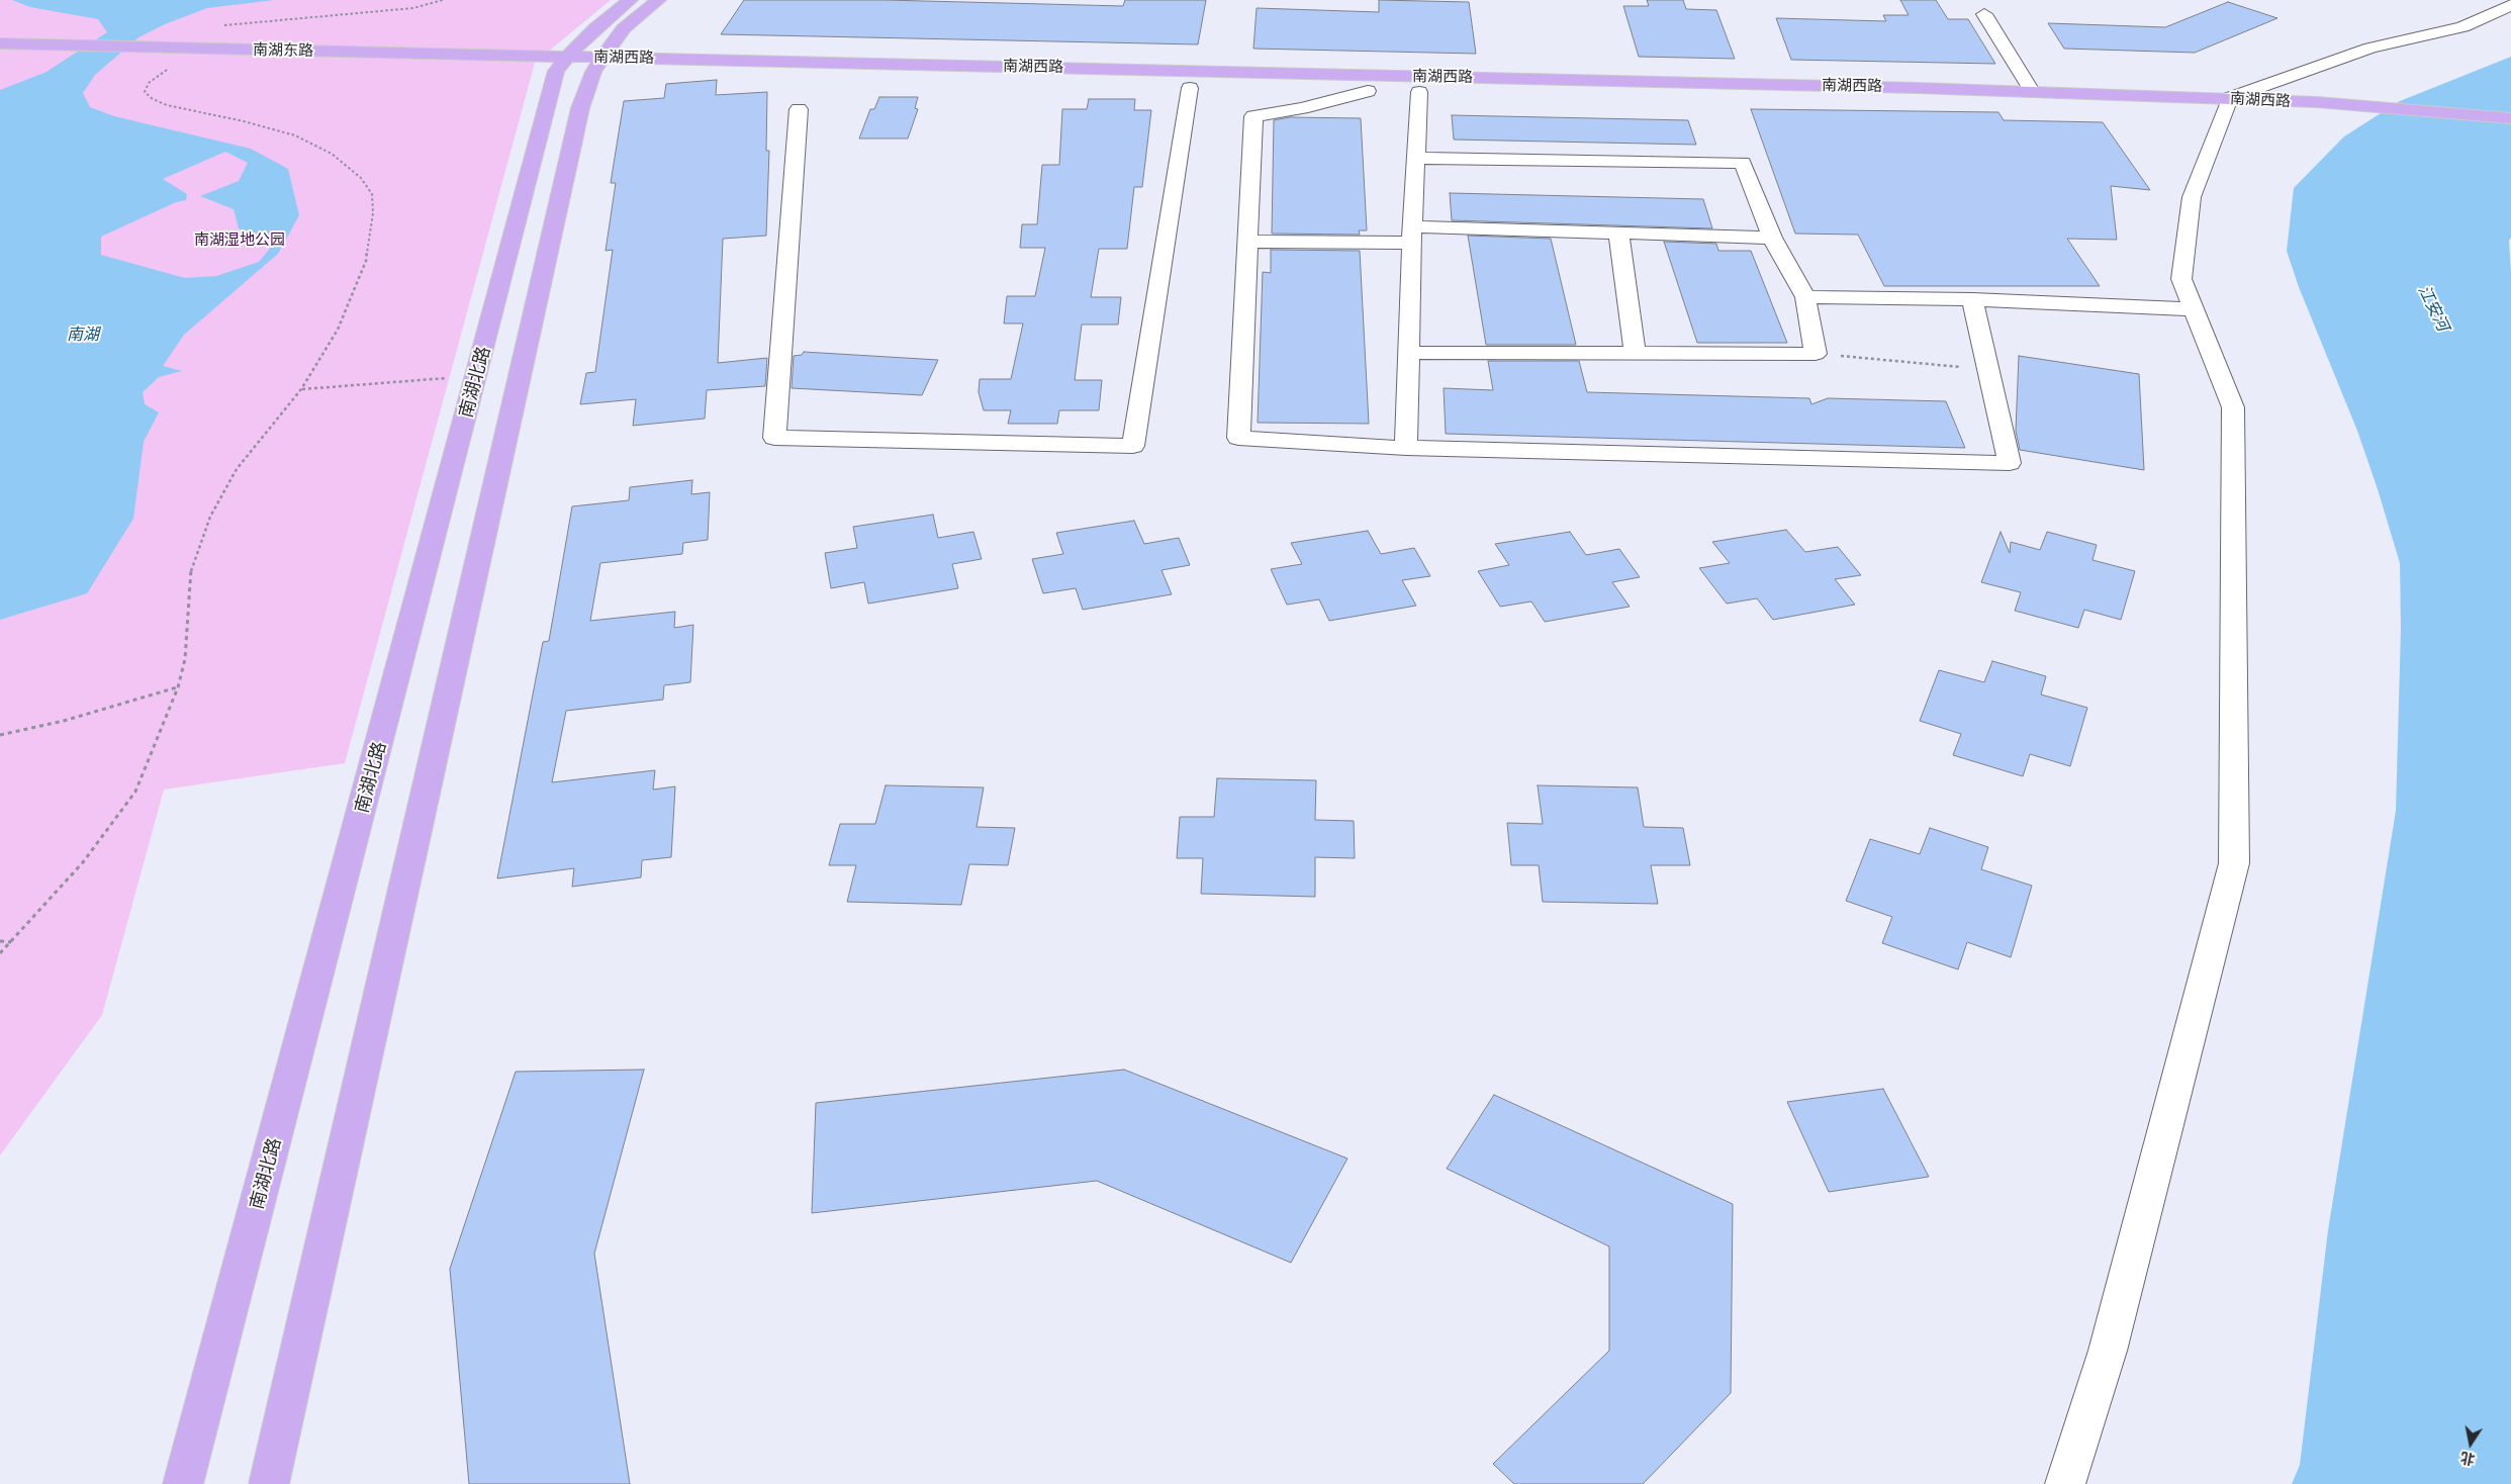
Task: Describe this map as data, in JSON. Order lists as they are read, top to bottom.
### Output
{
  "streets": {
    "main road": ["南湖东路", "南湖西路", "南湖北路"]
  },
  "crossings": [
    ["南湖东路", "南湖西路"],
    ["南湖东路", "南湖北路"],
    ["南湖西路", "南湖北路"]
  ],
  "water": ["江安河", "南湖"],
  "parks": ["南湖湿地公园"],
  "north": "bottom"
}
